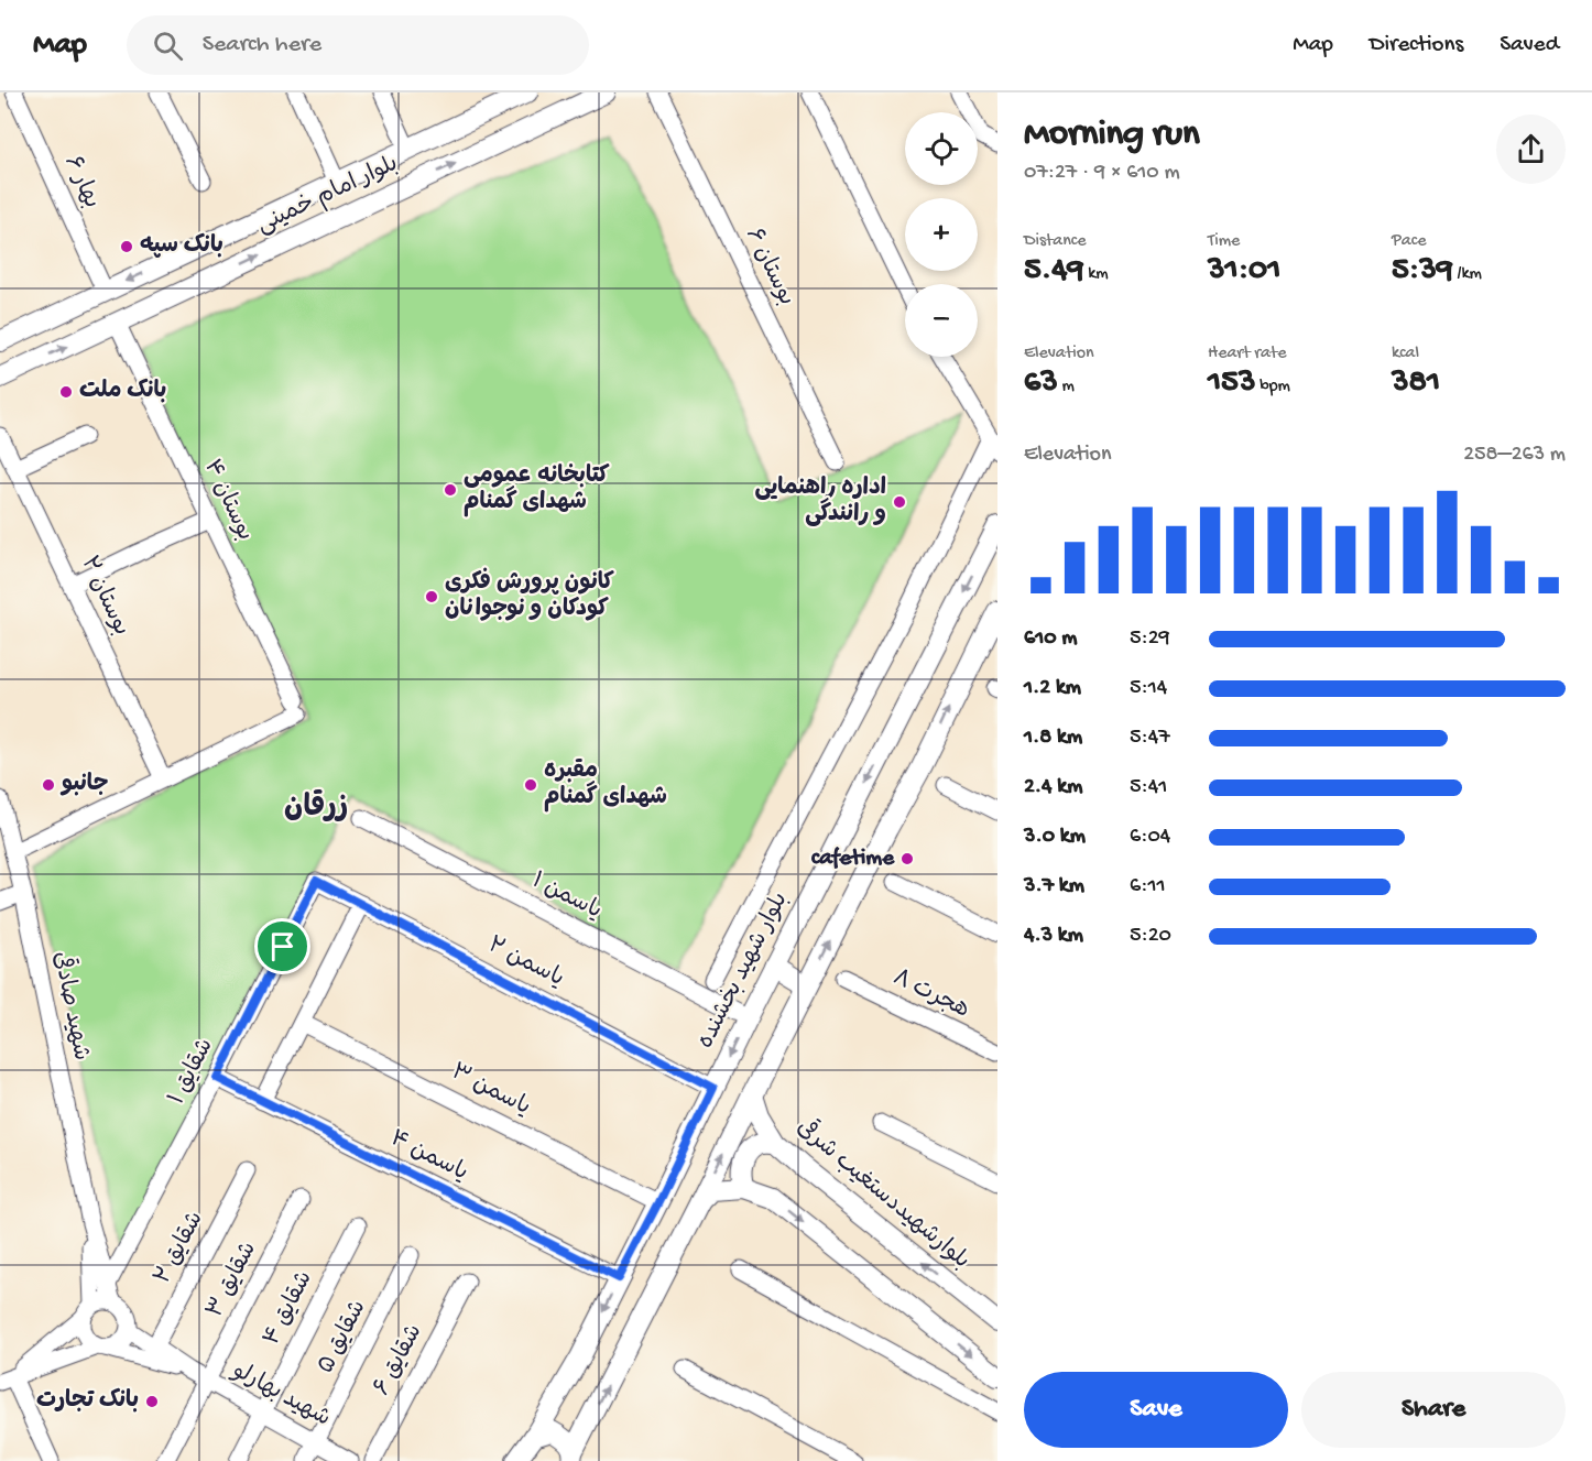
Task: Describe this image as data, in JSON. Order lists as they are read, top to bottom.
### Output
{
  "streets": {
    "main road": ["بلوار امام خمینی", "بلوار شهید بخشنده", "بلوارشهیددستغیب شرقی"],
    "street": [
      "بهار ۶",
      "بوستان ۶",
      "بوستان ۴",
      "بوستان ۲",
      "یاسمن ۱",
      "یاسمن ۲",
      "هجرت ۸",
      "شهید صادقی",
      "شقایق ۱",
      "یاسمن ۳",
      "یاسمن ۴",
      "شقایق ۲",
      "شقایق ۳",
      "شقایق ۴",
      "شقایق ۵",
      "شقایق ۶",
      "شهید بهارلو"
    ]
  },
  "crossings": [
    ["بهار ۶", "بلوار امام خمینی"],
    ["بلوار امام خمینی", "بوستان ۴"],
    ["بوستان ۴", "بوستان ۲"],
    ["یاسمن ۱", "بلوار شهید بخشنده"],
    ["یاسمن ۲", "بلوار شهید بخشنده"],
    ["یاسمن ۲", "شقایق ۱"],
    ["بلوار شهید بخشنده", "یاسمن ۳"],
    ["بلوار شهید بخشنده", "یاسمن ۴"],
    ["شقایق ۱", "یاسمن ۴"],
    ["شقایق ۲", "شهید بهارلو"],
    ["شقایق ۳", "شهید بهارلو"],
    ["شقایق ۴", "شهید بهارلو"],
    ["شقایق ۵", "شهید بهارلو"]
  ],
  "districts": ["زرقان"],
  "places": [
    "بانک سپه",
    "بانک ملت",
    "کتابخانه عمومی شهدای گمنام",
    "اداره راهنمایی و رانندگی",
    "کانون پرورش فکری کودکان و نوجوانان",
    "جانبو",
    "مقبره شهدای گمنام",
    "cafetime",
    "بانک تجارت"
  ],
  "page": {
    "header": "Map",
    "search": "Search here",
    "nav": ["Map", "Directions", "Saved"],
    "heading": ["Morning run", "07:27 · 9 × 610 m"],
    "map_buttons": ["+", "−"],
    "stats": [
      ["Distance", "5.49 km"],
      ["Time", "31:01"],
      ["Pace", "5:39 /km"],
      ["Elevation", "63 m"],
      ["Heart rate", "153 bpm"],
      ["kcal", "381"]
    ],
    "chart": ["Elevation", "258–263 m"],
    "list": [
      {
        "name": "610 m",
        "note": "5:29"
      },
      {
        "name": "1.2 km",
        "note": "5:14"
      },
      {
        "name": "1.8 km",
        "note": "5:47"
      },
      {
        "name": "2.4 km",
        "note": "5:41"
      },
      {
        "name": "3.0 km",
        "note": "6:04"
      },
      {
        "name": "3.7 km",
        "note": "6:11"
      },
      {
        "name": "4.3 km",
        "note": "5:20"
      }
    ],
    "buttons": ["Save", "Share"]
  }
}
